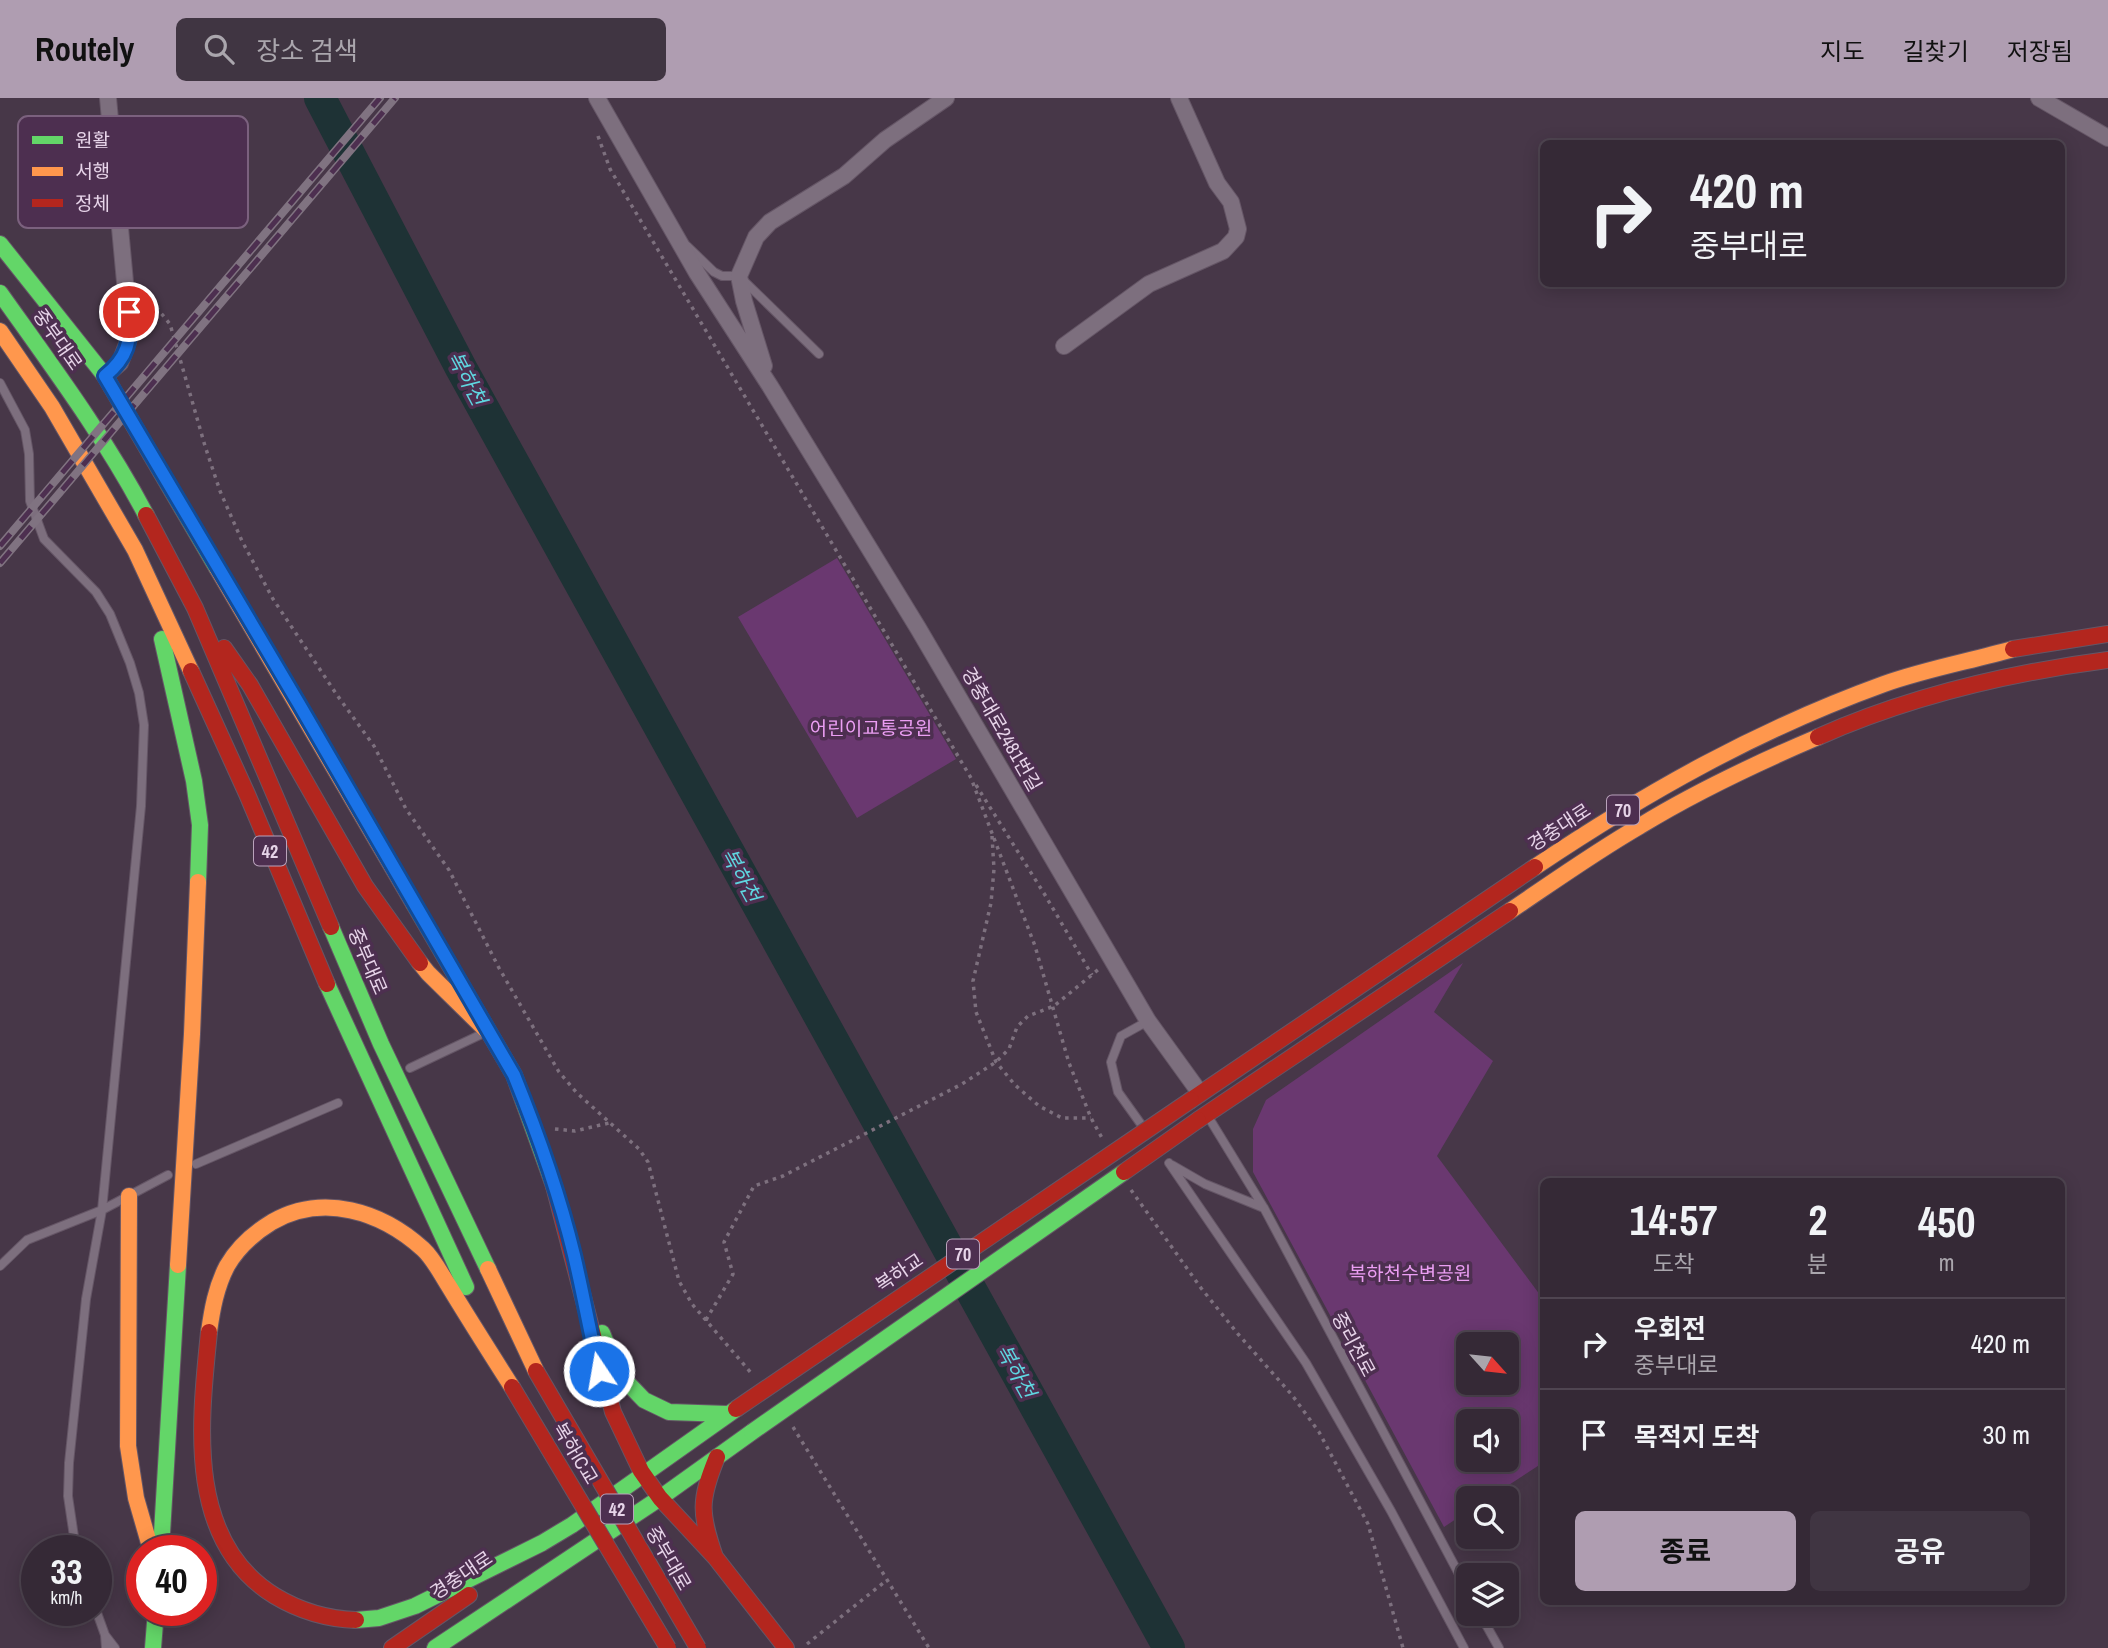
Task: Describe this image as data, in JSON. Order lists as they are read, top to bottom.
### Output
{
  "streets": {
    "main road": [
      "중부대로",
      "70",
      "경충대로",
      "42",
      "복하교",
      "복하IC교"
    ],
    "street": ["경충대로2481번길"],
    "lane": ["중리천로"]
  },
  "crossings": [
    ["경충대로2481번길", "경충대로"],
    ["경충대로2481번길", "복하교"],
    ["70", "중리천로"],
    ["경충대로", "복하교"],
    ["42", "복하IC교"]
  ],
  "water": ["복하천"],
  "parks": ["어린이교통공원", "복하천수변공원"],
  "legend": ["원활", "서행", "정체"],
  "north": "bottom right",
  "page": {
    "header": "Routely",
    "search": "장소 검색",
    "nav": ["지도", "길찾기", "저장됨"],
    "turn": ["420 m", "중부대로"],
    "eta": [
      "14:57",
      "도착",
      "2",
      "분",
      "450",
      "m"
    ],
    "list": [
      {
        "name": "우회전",
        "note": "중부대로",
        "value": "420 m"
      },
      {
        "name": "목적지 도착",
        "value": "30 m"
      }
    ],
    "buttons": ["종료", "공유"],
    "speed": "33 km/h",
    "limit": "40"
  }
}
